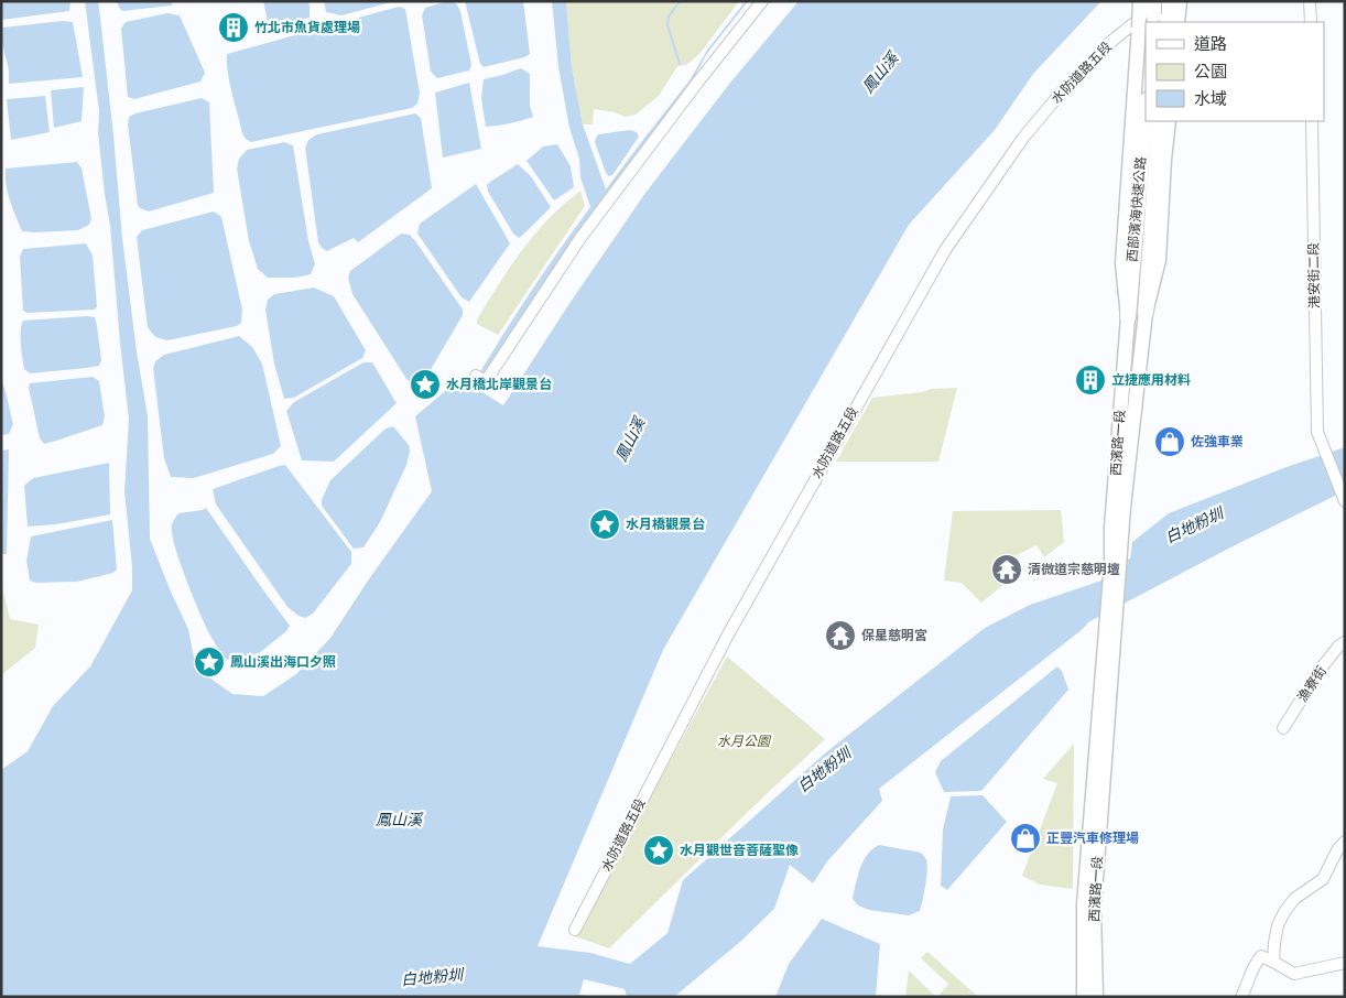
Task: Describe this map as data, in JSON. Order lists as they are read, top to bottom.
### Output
{
  "streets": {
    "highway": ["西部濱海快速公路"],
    "main road": ["西濱路一段"],
    "street": ["水防道路五段", "港安街二段", "漁寮街"]
  },
  "crossings": [
    ["西部濱海快速公路", "西濱路一段"]
  ],
  "water": ["鳳山溪", "白地粉圳"],
  "parks": ["水月公園"],
  "places": {
    "building": ["竹北市魚貨處理場", "立捷應用材料"],
    "place": [
      "水月橋北岸觀景台",
      "水月橋觀景台",
      "鳳山溪出海口夕照",
      "水月觀世音菩薩聖像"
    ],
    "shop": ["佐強車業", "正豐汽車修理場"],
    "temple": ["清微道宗慈明壇", "保星慈明宮"]
  },
  "legend": ["道路", "公園", "水域"]
}
